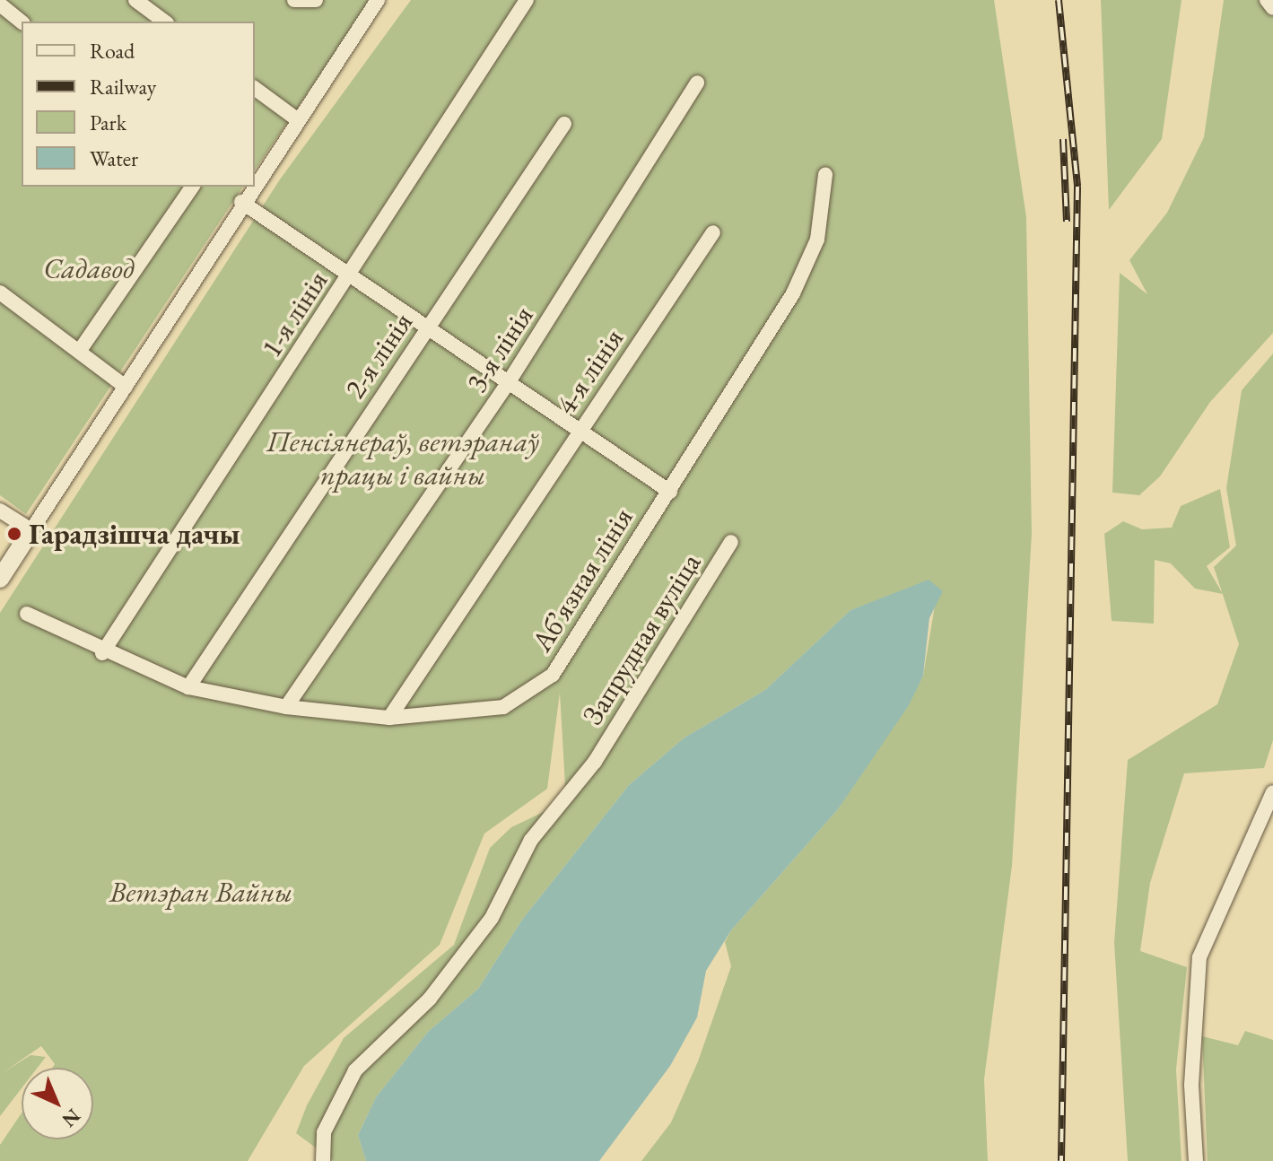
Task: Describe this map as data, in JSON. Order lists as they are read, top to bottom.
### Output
{
  "streets": {
    "street": [
      "1-я лінія",
      "3-я лінія",
      "2-я лінія",
      "4-я лінія",
      "Абʼязная лінія",
      "Запрудная вуліца"
    ]
  },
  "crossings": [
    ["1-я лінія", "Абʼязная лінія"],
    ["3-я лінія", "Абʼязная лінія"],
    ["2-я лінія", "Абʼязная лінія"],
    ["4-я лінія", "Абʼязная лінія"]
  ],
  "parks": ["Садавод", "Пенсіянераў, ветэранаў працы і вайны", "Ветэран Вайны"],
  "places": ["Гарадзішча дачы"],
  "legend": [
    "Road",
    "Railway",
    "Park",
    "Water"
  ],
  "north": "bottom right"
}
